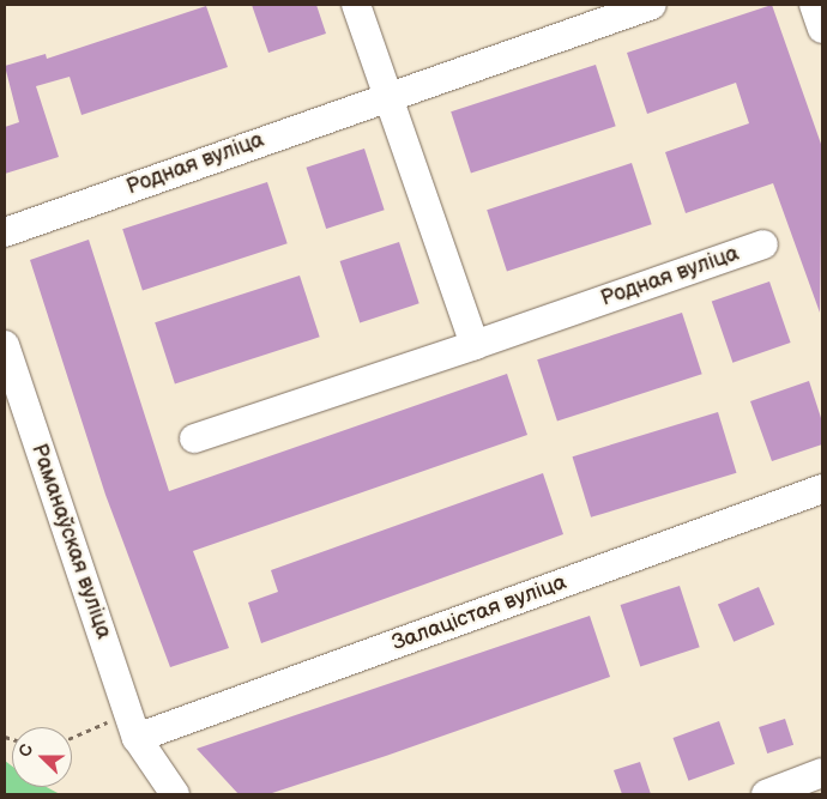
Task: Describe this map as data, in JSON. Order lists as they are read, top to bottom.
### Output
{
  "streets": {
    "street": ["Родная вуліца", "Раманаўская вуліца", "Залацістая вуліца"]
  },
  "crossings": [
    ["Раманаўская вуліца", "Залацістая вуліца"]
  ],
  "north": "left"
}
